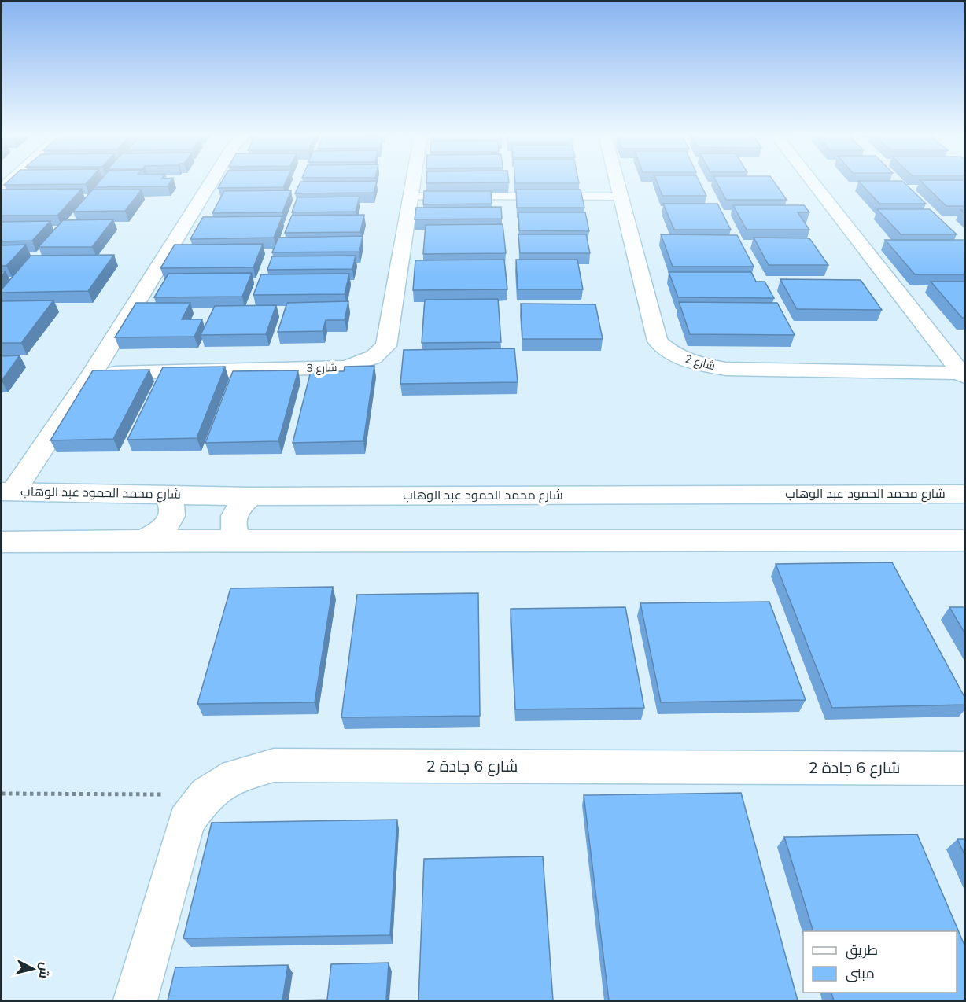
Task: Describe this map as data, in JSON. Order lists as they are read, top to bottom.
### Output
{
  "streets": {
    "street": [
      "شارع 2",
      "شارع 3",
      "شارع محمد الحمود عبد الوهاب",
      "شارع 6 جادة 2"
    ]
  },
  "legend": ["طريق", "مبنى"],
  "north": "right"
}
